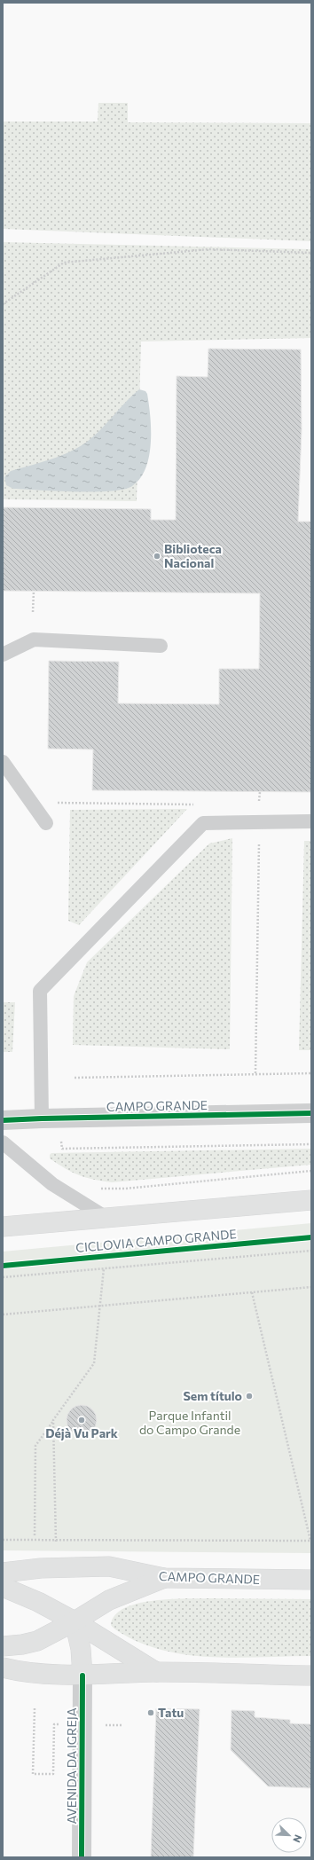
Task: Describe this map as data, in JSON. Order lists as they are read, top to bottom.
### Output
{
  "streets": {
    "main road": ["CAMPO GRANDE"],
    "street": ["AVENIDA DA IGREJA"],
    "cycle path": ["CICLOVIA CAMPO GRANDE"]
  },
  "parks": ["Parque Infantil do Campo Grande"],
  "places": [
    "Biblioteca Nacional",
    "Sem título",
    "Déjà Vu Park",
    "Tatu"
  ],
  "north": "bottom right"
}
